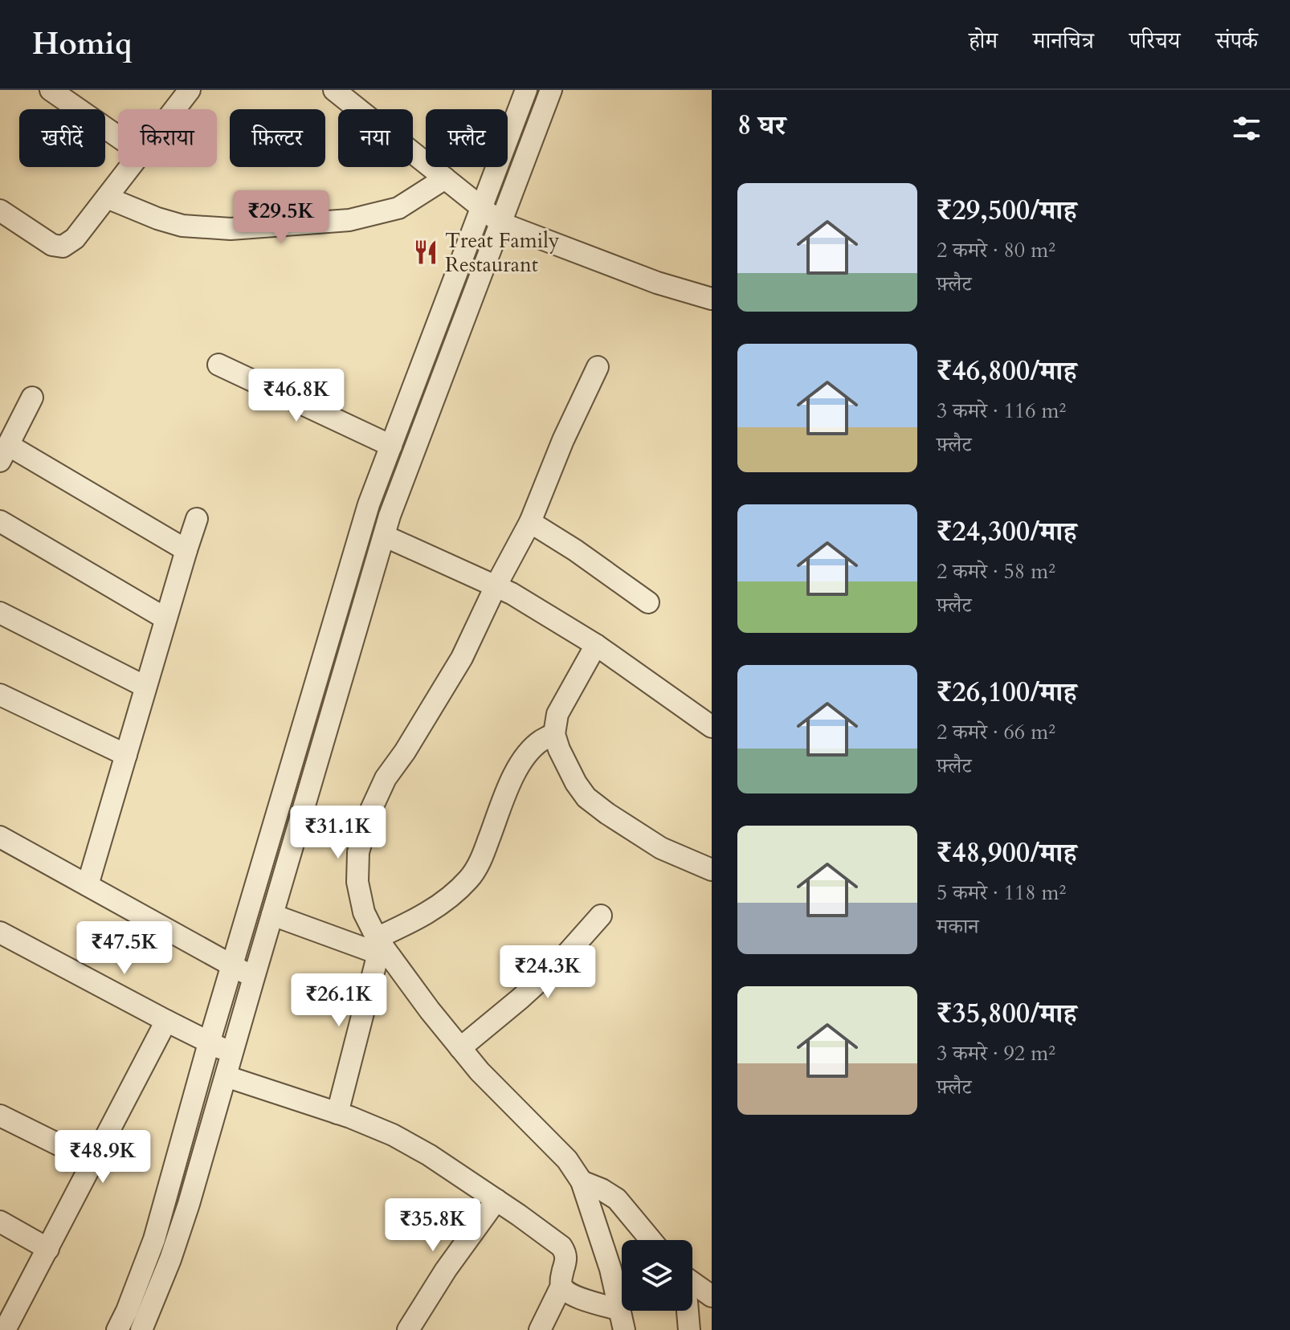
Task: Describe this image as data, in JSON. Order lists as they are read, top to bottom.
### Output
{
  "places": {
    "restaurant": ["Treat Family Restaurant"]
  },
  "page": {
    "header": "Homiq",
    "nav": [
      "होम",
      "मानचित्र",
      "परिचय",
      "संपर्क"
    ],
    "heading": "8 घर",
    "chip": [
      "खरीदें",
      "किराया",
      "फ़िल्टर",
      "नया",
      "फ़्लैट"
    ],
    "list": [
      {
        "name": "₹29,500/माह",
        "note": "2 कमरे · 80 m² · फ़्लैट"
      },
      {
        "name": "₹46,800/माह",
        "note": "3 कमरे · 116 m² · फ़्लैट"
      },
      {
        "name": "₹24,300/माह",
        "note": "2 कमरे · 58 m² · फ़्लैट"
      },
      {
        "name": "₹26,100/माह",
        "note": "2 कमरे · 66 m² · फ़्लैट"
      },
      {
        "name": "₹48,900/माह",
        "note": "5 कमरे · 118 m² · मकान"
      },
      {
        "name": "₹35,800/माह",
        "note": "3 कमरे · 92 m² · फ़्लैट"
      }
    ],
    "price": [
      "₹29.5K",
      "₹46.8K",
      "₹31.1K",
      "₹47.5K",
      "₹24.3K",
      "₹26.1K",
      "₹48.9K",
      "₹35.8K"
    ]
  }
}
